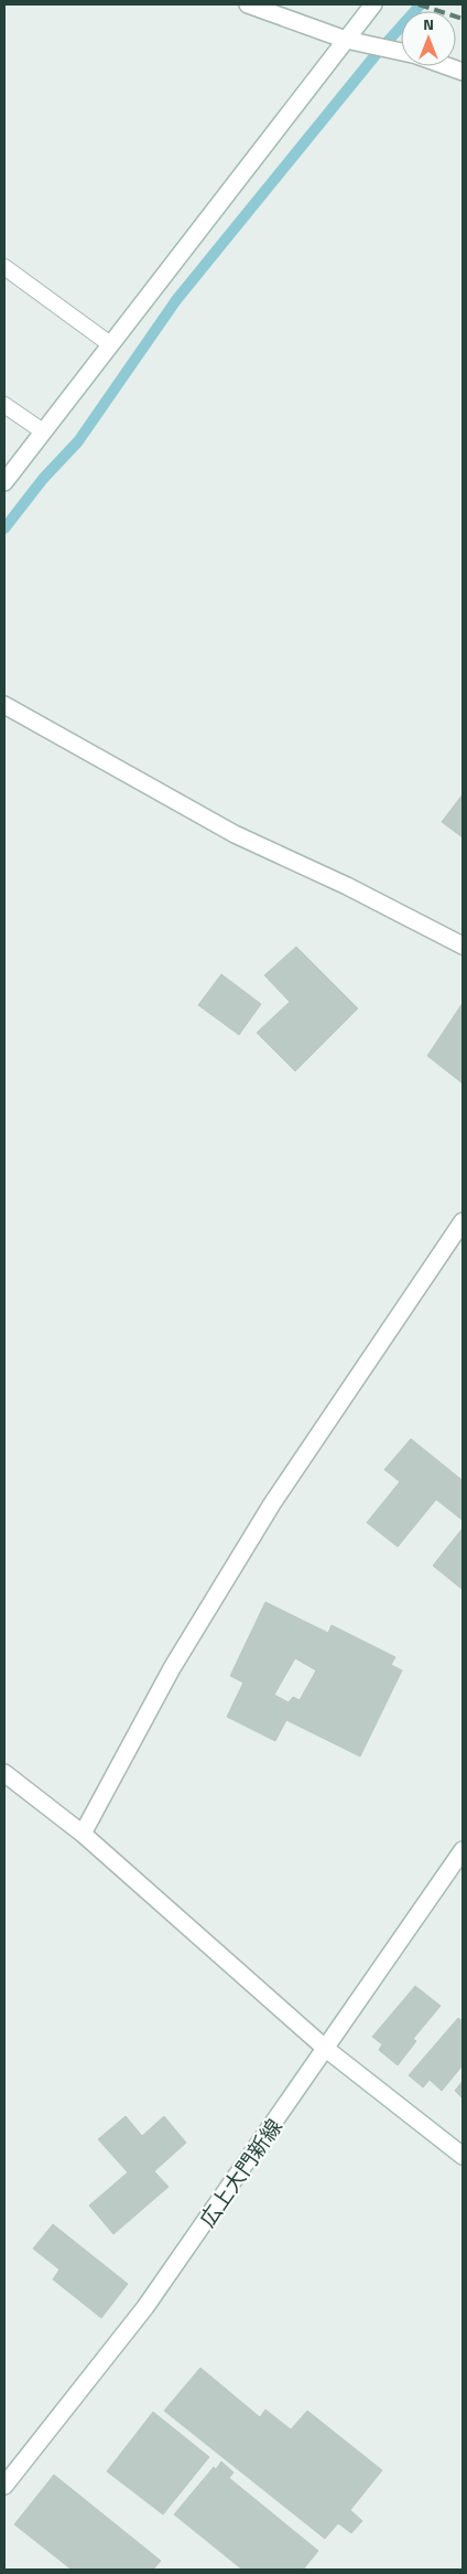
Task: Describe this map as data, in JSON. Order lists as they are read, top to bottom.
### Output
{
  "streets": {
    "street": ["広上大門新線"]
  },
  "north": "top"
}
